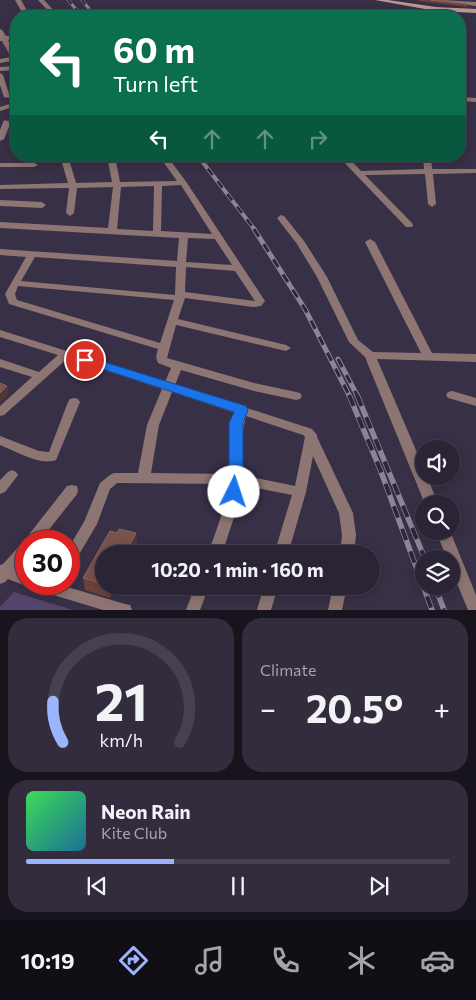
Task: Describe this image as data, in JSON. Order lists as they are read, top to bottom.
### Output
{
  "page": {
    "turn": ["60 m", "Turn left"],
    "limit": "30",
    "trip": "10:20 · 1 min · 160 m",
    "tile": "Climate",
    "heat": ["−", "20.5°", "+"],
    "song": ["Neon Rain", "Kite Club"],
    "tabs": "10:19",
    "gauge": ["21", "km/h"]
  }
}
